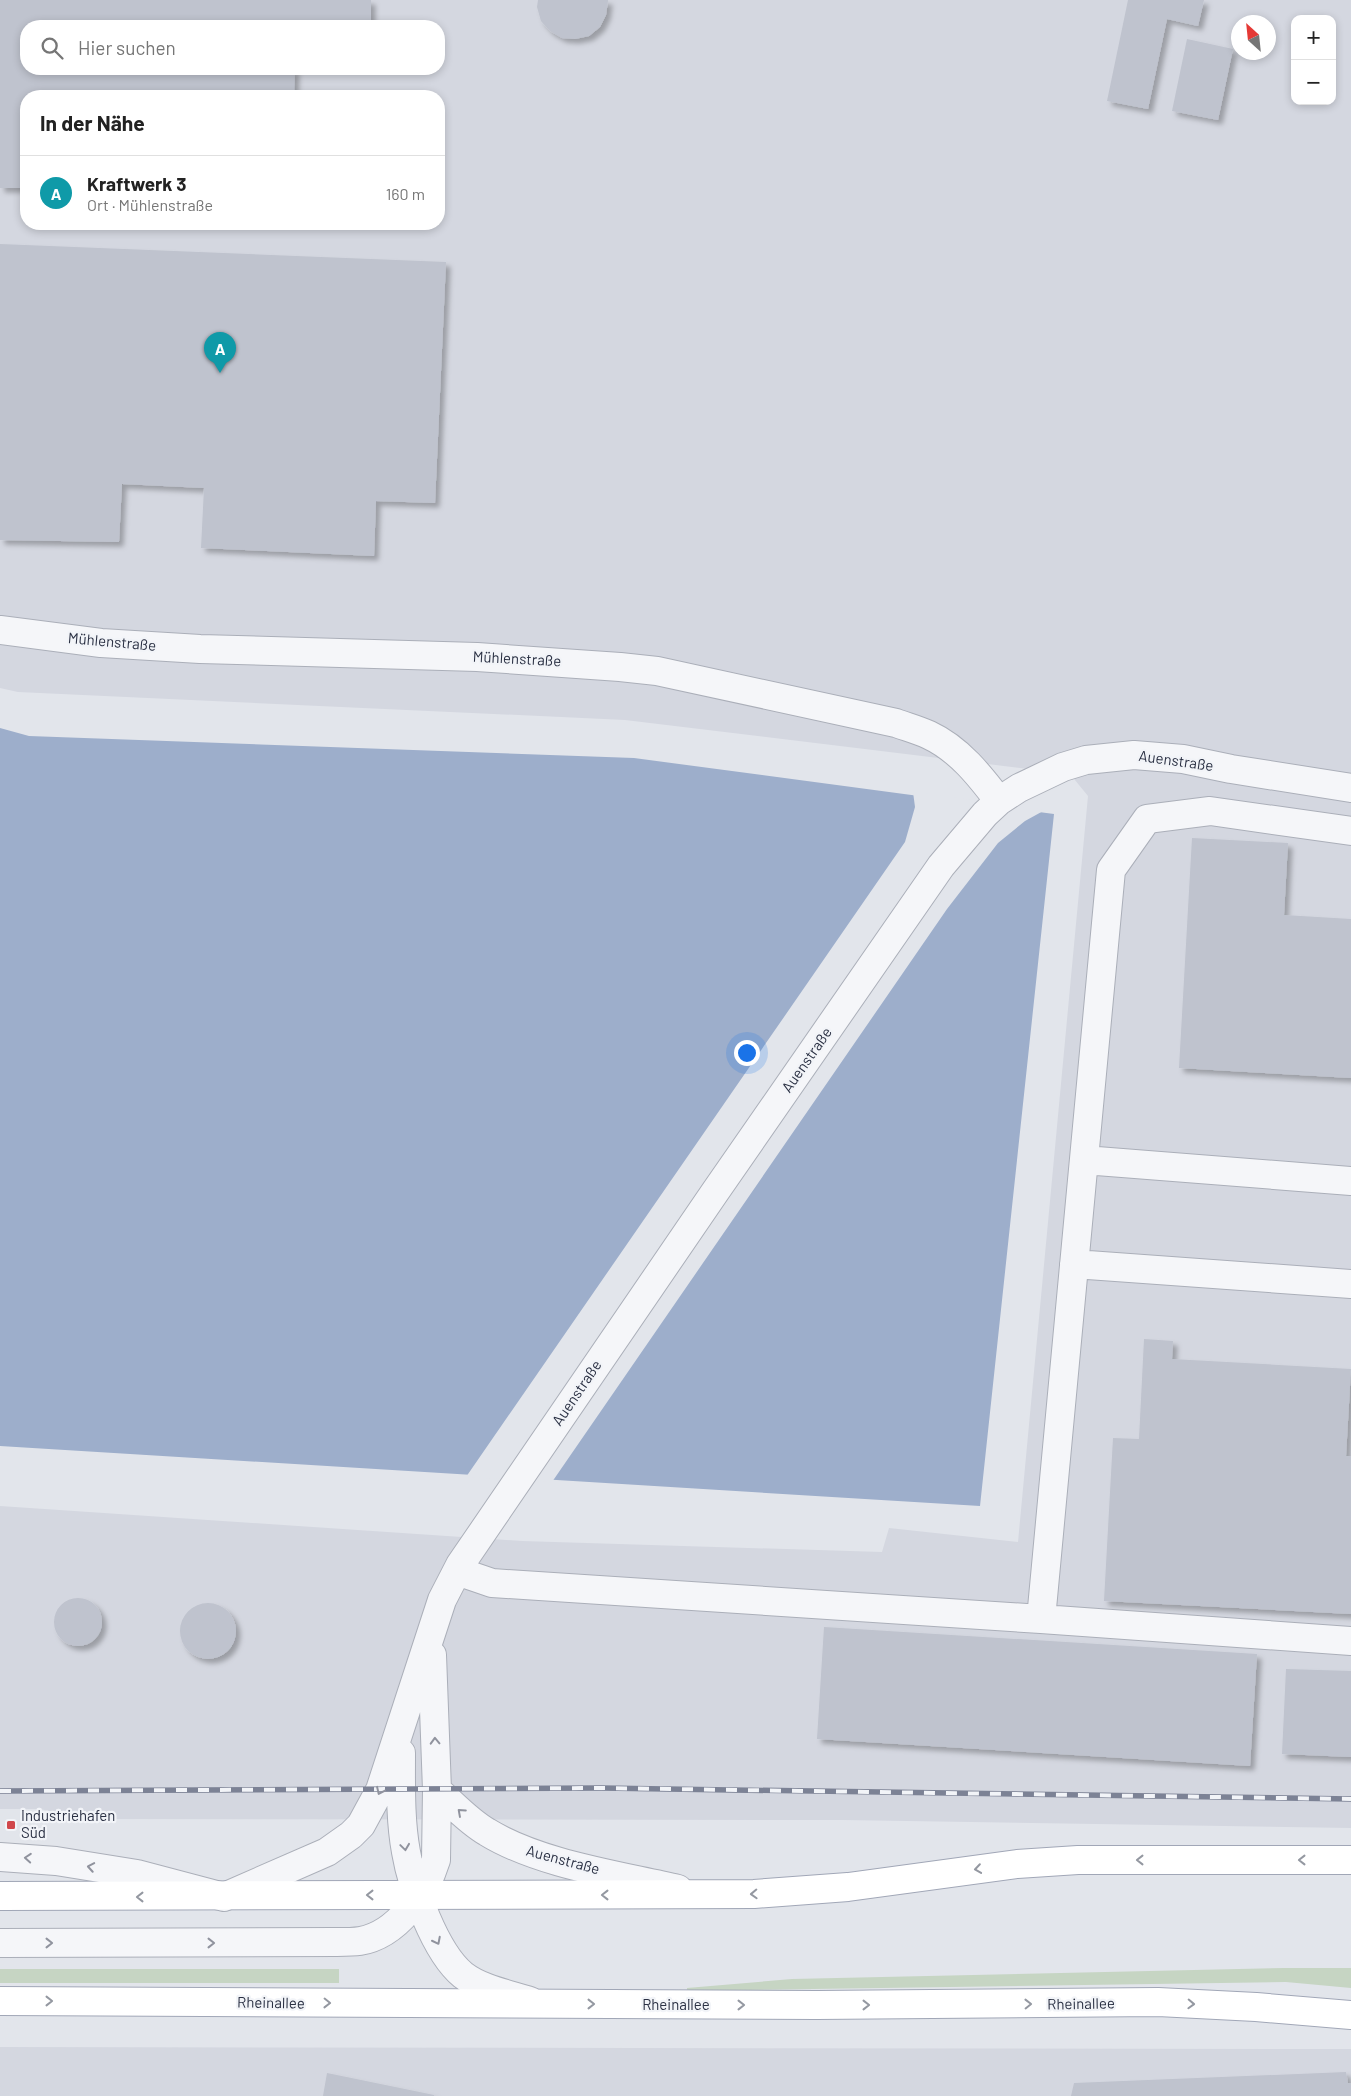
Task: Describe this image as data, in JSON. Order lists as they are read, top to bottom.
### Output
{
  "streets": {
    "main road": ["Rheinallee"],
    "street": ["Mühlenstraße", "Auenstraße"]
  },
  "crossings": [
    ["Mühlenstraße", "Auenstraße"],
    ["Auenstraße", "Rheinallee"]
  ],
  "places": {
    "transit": ["Industriehafen Süd"]
  },
  "north": "top left",
  "page": {
    "map_buttons": ["+", "−"],
    "search": "Hier suchen",
    "heading": "In der Nähe",
    "list": [
      {
        "mark": "A",
        "name": "Kraftwerk 3",
        "note": "Ort · Mühlenstraße",
        "value": "160 m"
      }
    ],
    "pins": "A"
  }
}
